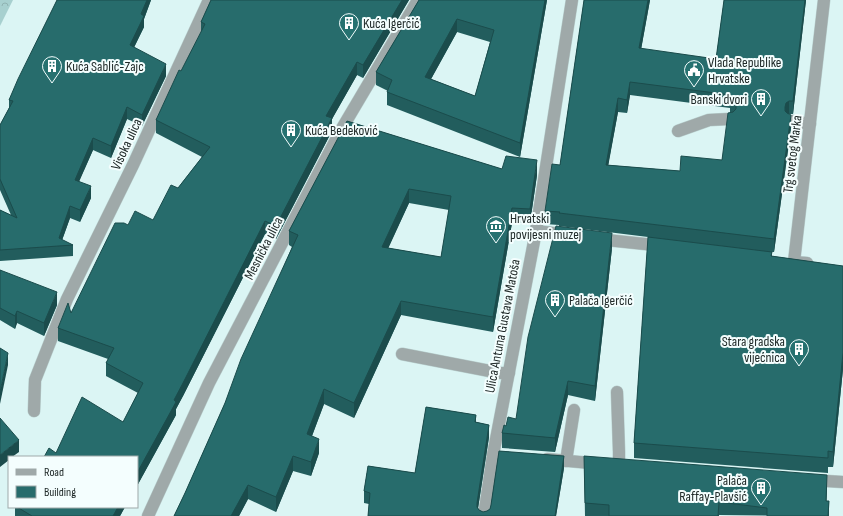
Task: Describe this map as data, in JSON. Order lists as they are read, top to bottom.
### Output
{
  "streets": {
    "street": [
      "Visoka ulica",
      "Trg svetog Marka",
      "Mesnička ulica",
      "Ulica Antuna Gustava Matoša"
    ]
  },
  "places": {
    "building": [
      "Kuća Igerčić",
      "Kuća Sablić-Zajc",
      "Banski dvori",
      "Kuća Bedeković",
      "Palača Igerčić",
      "Stara gradska vijećnica",
      "Palača Raffay-Plavšić"
    ],
    "public building": ["Vlada Republike Hrvatske"],
    "museum": ["Hrvatski povijesni muzej"]
  },
  "legend": ["Road", "Building"]
}
